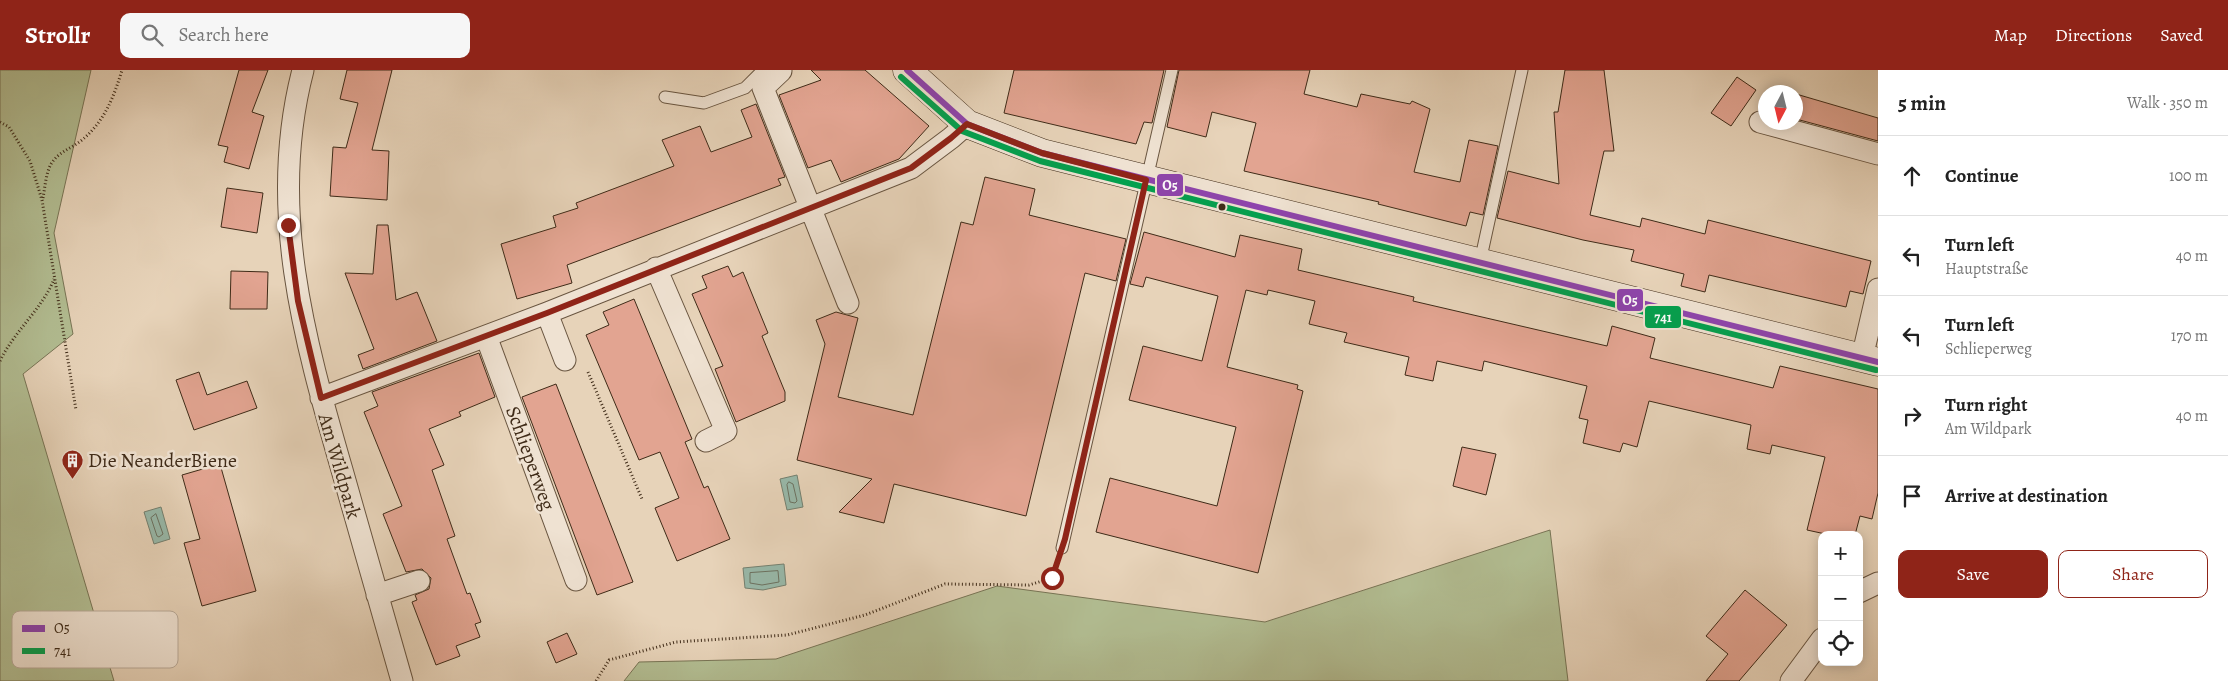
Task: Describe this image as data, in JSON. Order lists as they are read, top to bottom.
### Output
{
  "streets": {
    "street": ["Schlieperweg", "Am Wildpark"]
  },
  "places": {
    "building": ["Die NeanderBiene"]
  },
  "lines": ["transit line O5", "transit line 741"],
  "legend": ["O5", "741"],
  "north": "bottom",
  "page": {
    "header": "Strollr",
    "search": "Search here",
    "nav": ["Map", "Directions", "Saved"],
    "heading": ["5 min", "Walk · 350 m"],
    "list": [
      ["Continue", "100 m"],
      ["Turn left", "Hauptstraße", "40 m"],
      ["Turn left", "Schlieperweg", "170 m"],
      ["Turn right", "Am Wildpark", "40 m"],
      "Arrive at destination"
    ],
    "map_buttons": ["+", "−"],
    "buttons": ["Save", "Share"]
  }
}
